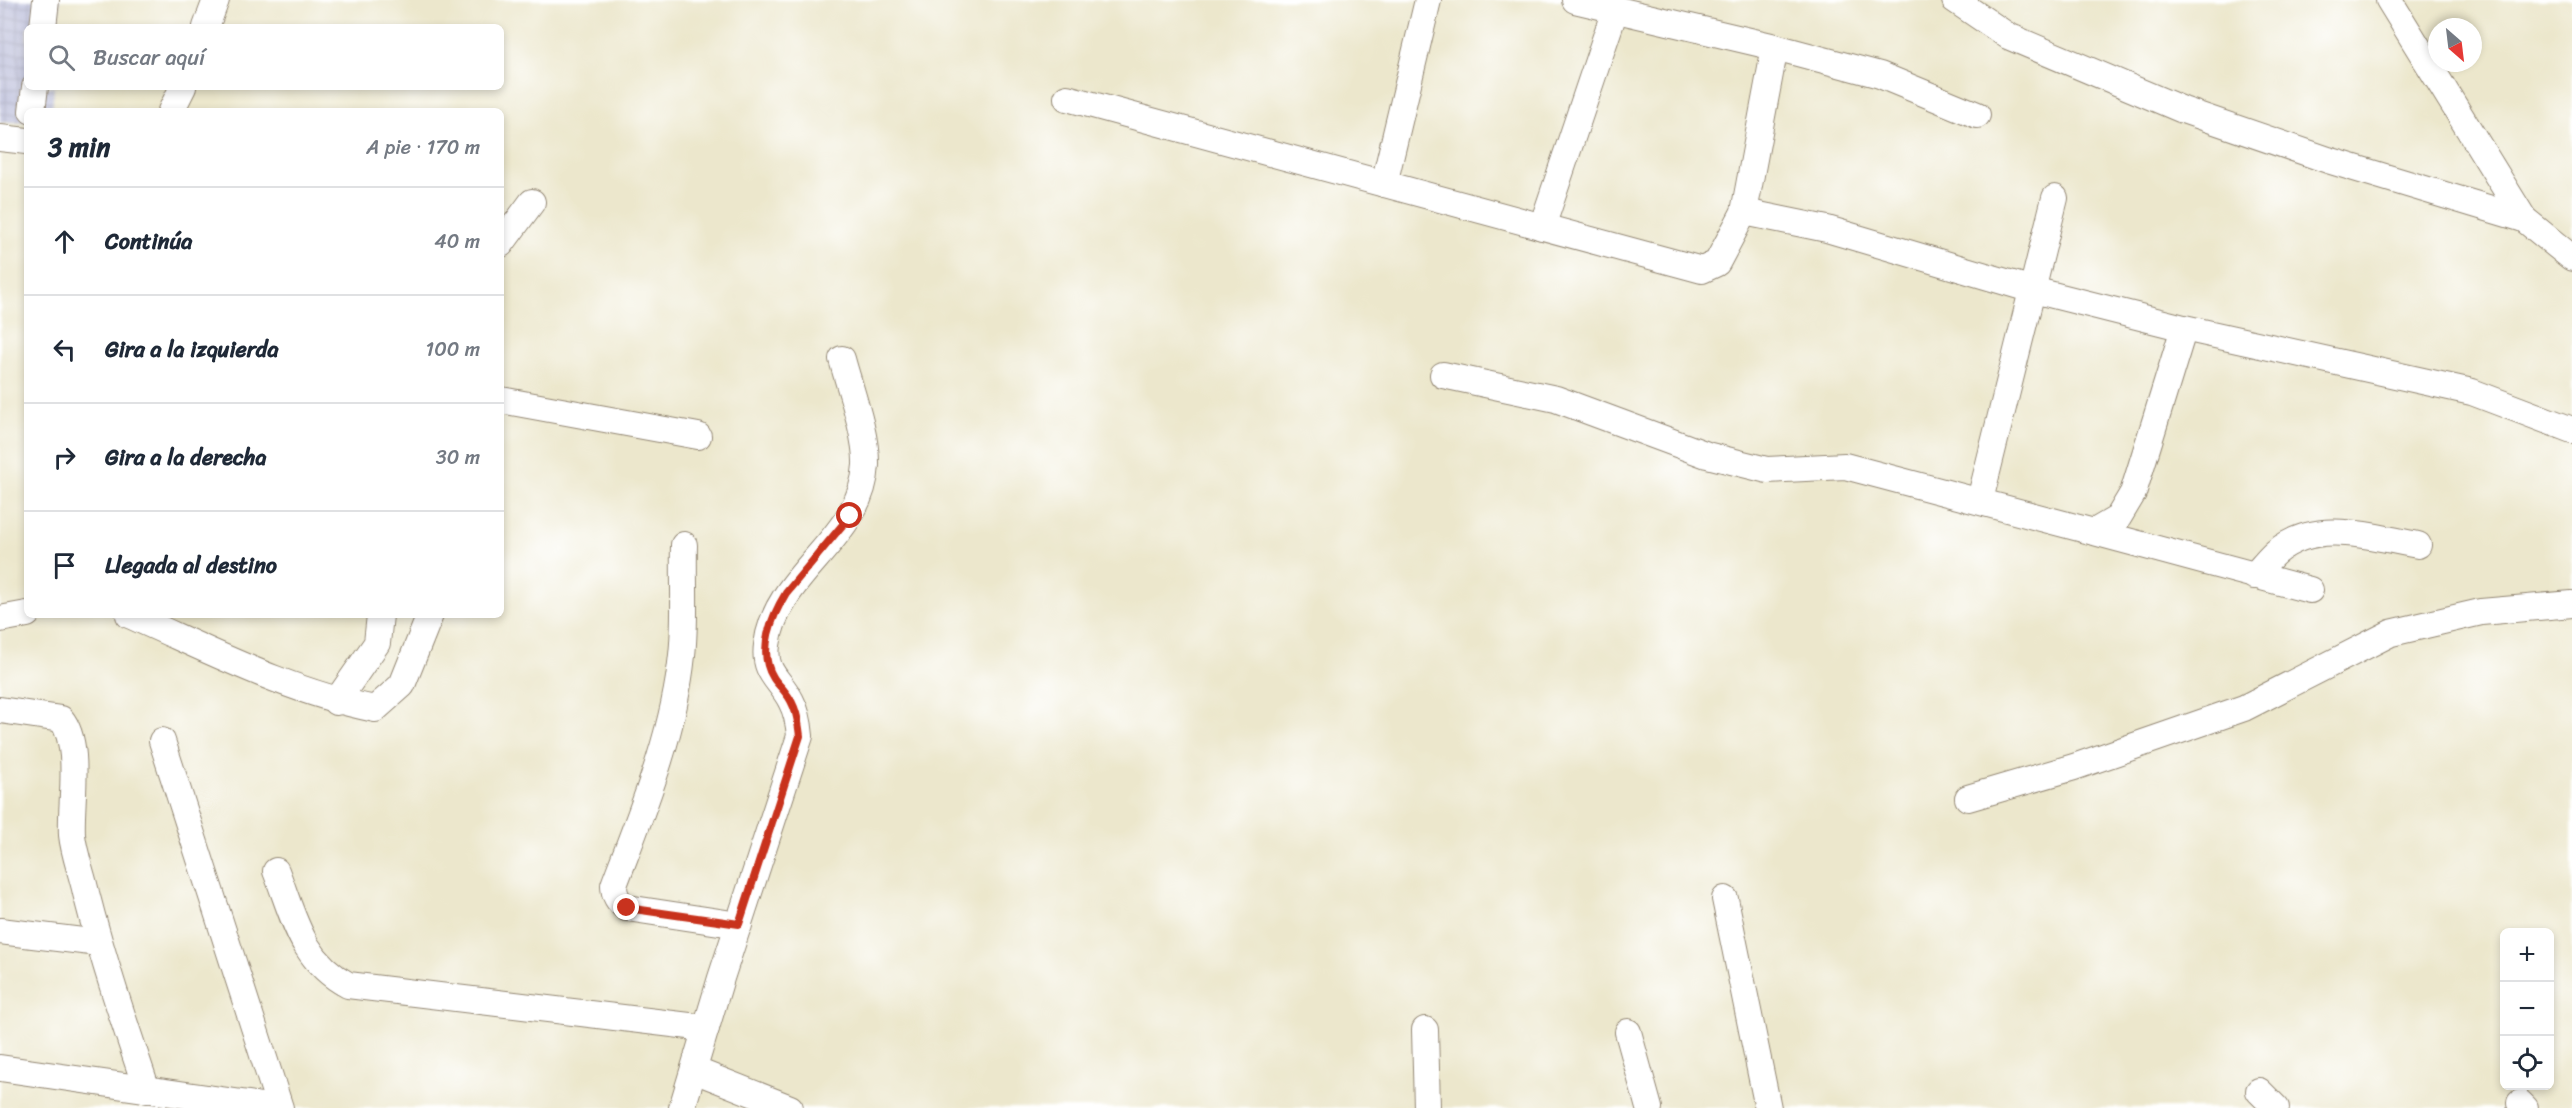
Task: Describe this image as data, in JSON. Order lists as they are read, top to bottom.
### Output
{
  "north": "bottom right",
  "page": {
    "search": "Buscar aquí",
    "heading": ["3 min", "A pie · 170 m"],
    "list": [
      ["Continúa", "40 m"],
      ["Gira a la izquierda", "100 m"],
      ["Gira a la derecha", "30 m"],
      "Llegada al destino"
    ],
    "map_buttons": ["+", "−"]
  }
}
